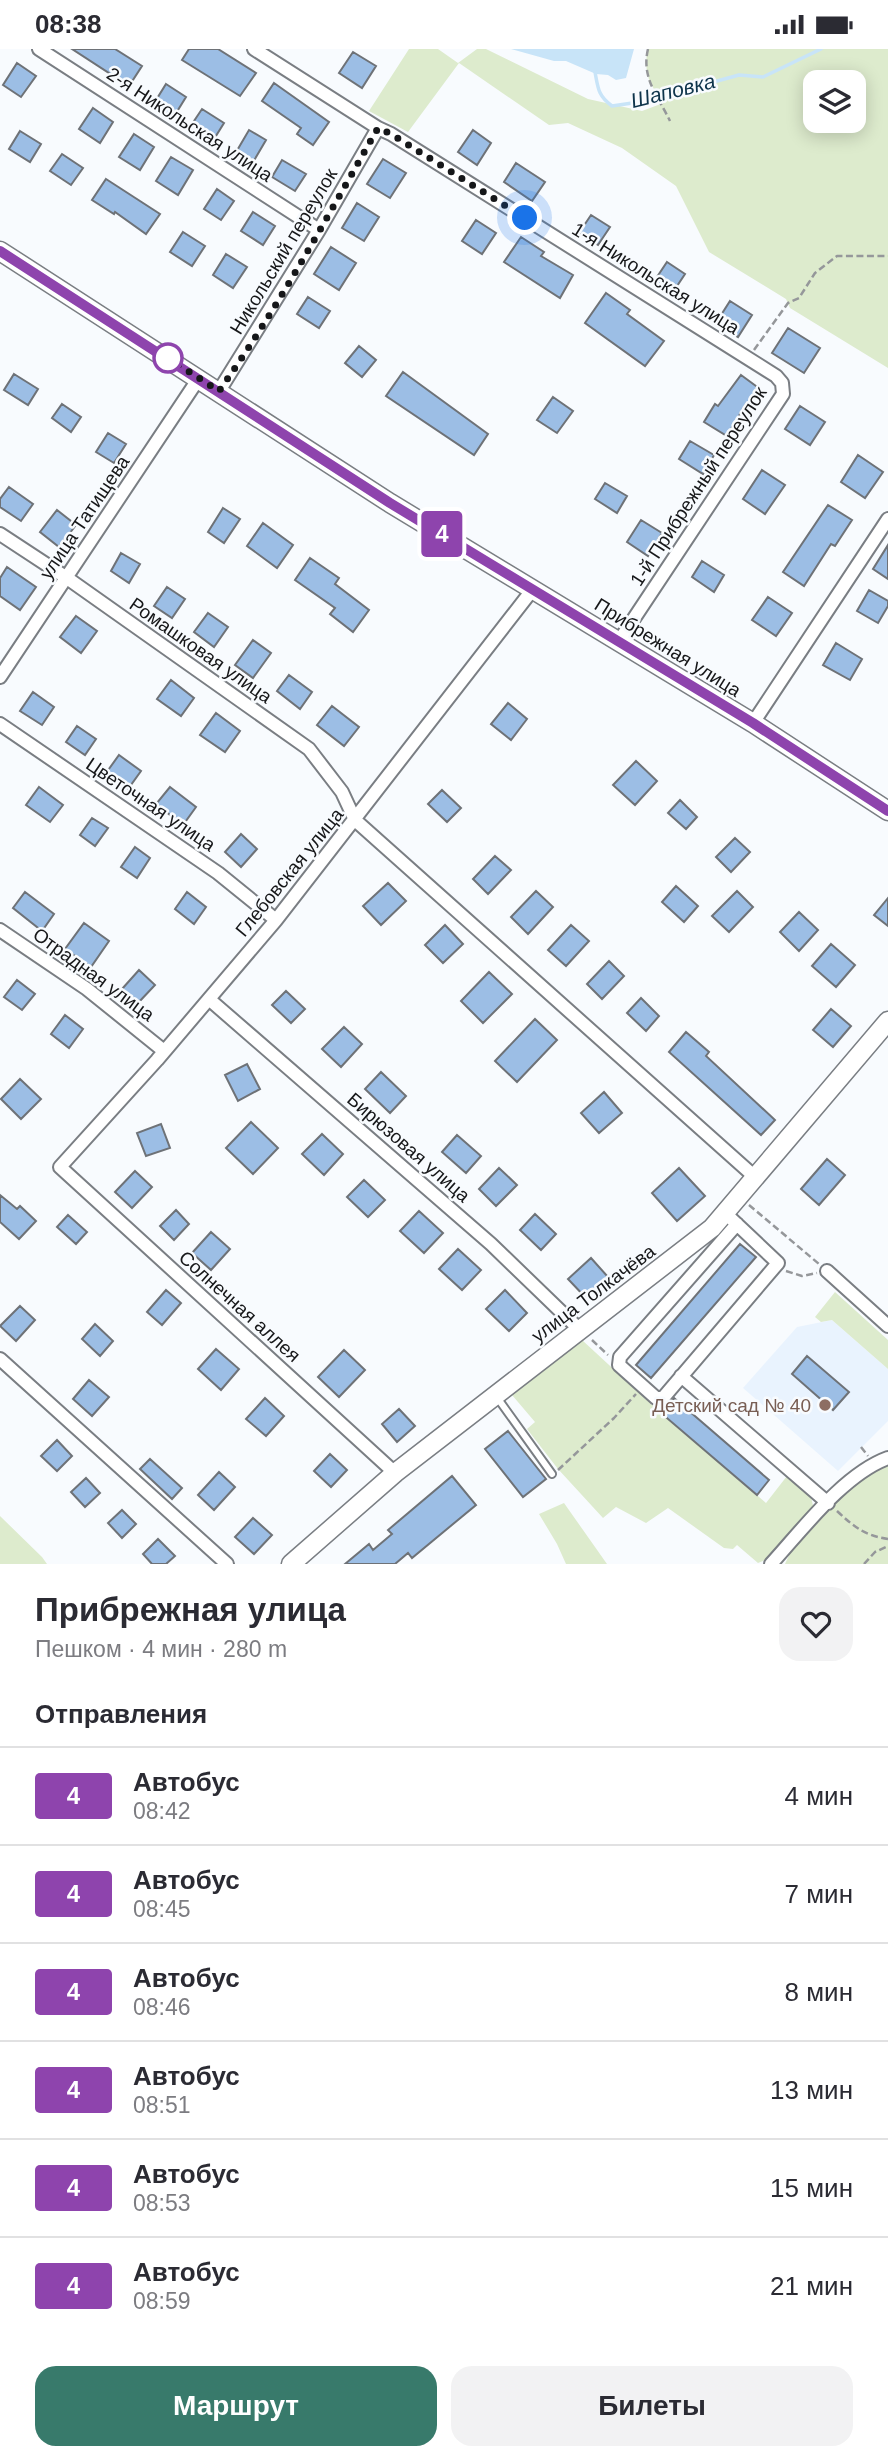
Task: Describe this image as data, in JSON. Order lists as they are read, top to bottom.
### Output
{
  "streets": {
    "street": [
      "2-я Никольская улица",
      "Никольский переулок",
      "1-я Никольская улица",
      "1-й Прибрежный переулок",
      "улица Татищева",
      "Прибрежная улица",
      "Ромашковая улица",
      "Цветочная улица",
      "Глебовская улица",
      "Отрадная улица",
      "Бирюзовая улица",
      "улица Толкачёва",
      "Солнечная аллея"
    ]
  },
  "crossings": [
    ["2-я Никольская улица", "Никольский переулок"],
    ["Никольский переулок", "1-я Никольская улица"],
    ["Никольский переулок", "Прибрежная улица"],
    ["1-я Никольская улица", "1-й Прибрежный переулок"],
    ["1-й Прибрежный переулок", "Прибрежная улица"],
    ["улица Татищева", "Прибрежная улица"],
    ["улица Татищева", "Ромашковая улица"],
    ["Прибрежная улица", "Глебовская улица"],
    ["Ромашковая улица", "Глебовская улица"],
    ["Цветочная улица", "Глебовская улица"],
    ["Глебовская улица", "Отрадная улица"],
    ["Глебовская улица", "Бирюзовая улица"],
    ["Глебовская улица", "Солнечная аллея"],
    ["Бирюзовая улица", "улица Толкачёва"],
    ["улица Толкачёва", "Солнечная аллея"]
  ],
  "water": ["Шаповка"],
  "places": ["Детский сад № 40"],
  "lines": ["bus line 4"],
  "page": {
    "status": "08:38",
    "on_map": "4",
    "heading": [
      ["Прибрежная улица", "Пешком · 4 мин · 280 m"],
      "Отправления"
    ],
    "list": [
      {
        "mark": "4",
        "name": "Автобус",
        "note": "08:42",
        "value": "4 мин"
      },
      {
        "mark": "4",
        "name": "Автобус",
        "note": "08:45",
        "value": "7 мин"
      },
      {
        "mark": "4",
        "name": "Автобус",
        "note": "08:46",
        "value": "8 мин"
      },
      {
        "mark": "4",
        "name": "Автобус",
        "note": "08:51",
        "value": "13 мин"
      },
      {
        "mark": "4",
        "name": "Автобус",
        "note": "08:53",
        "value": "15 мин"
      },
      {
        "mark": "4",
        "name": "Автобус",
        "note": "08:59",
        "value": "21 мин"
      }
    ],
    "buttons": ["Маршрут", "Билеты"]
  }
}
